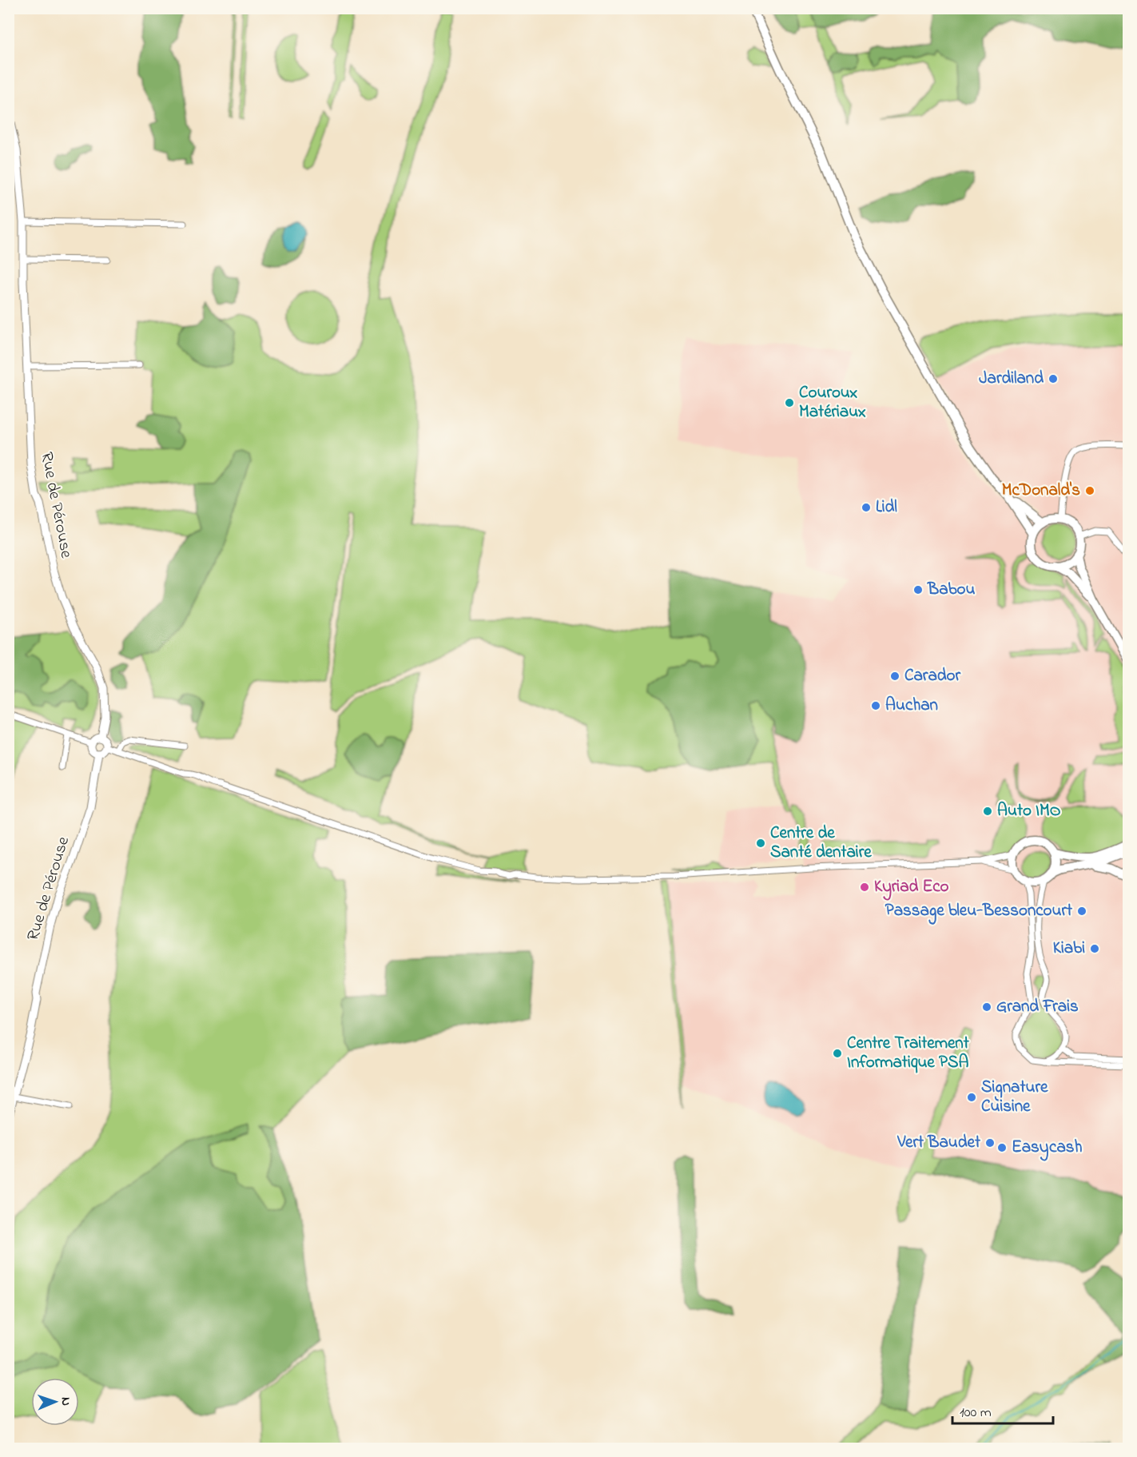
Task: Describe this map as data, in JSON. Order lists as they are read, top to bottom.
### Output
{
  "streets": {
    "street": ["Rue de Pérouse"]
  },
  "places": [
    "Jardiland",
    "Couroux Matériaux",
    "McDonald's",
    "Lidl",
    "Babou",
    "Carador",
    "Auchan",
    "Auto IMO",
    "Centre de Santé dentaire",
    "Kyriad Eco",
    "Passage bleu-Bessoncourt",
    "Kiabi",
    "Grand Frais",
    "Centre Traitement Informatique PSA",
    "Signature Cuisine",
    "Vert Baudet",
    "Easycash"
  ],
  "scale_bar": "100 m",
  "north": "right"
}
